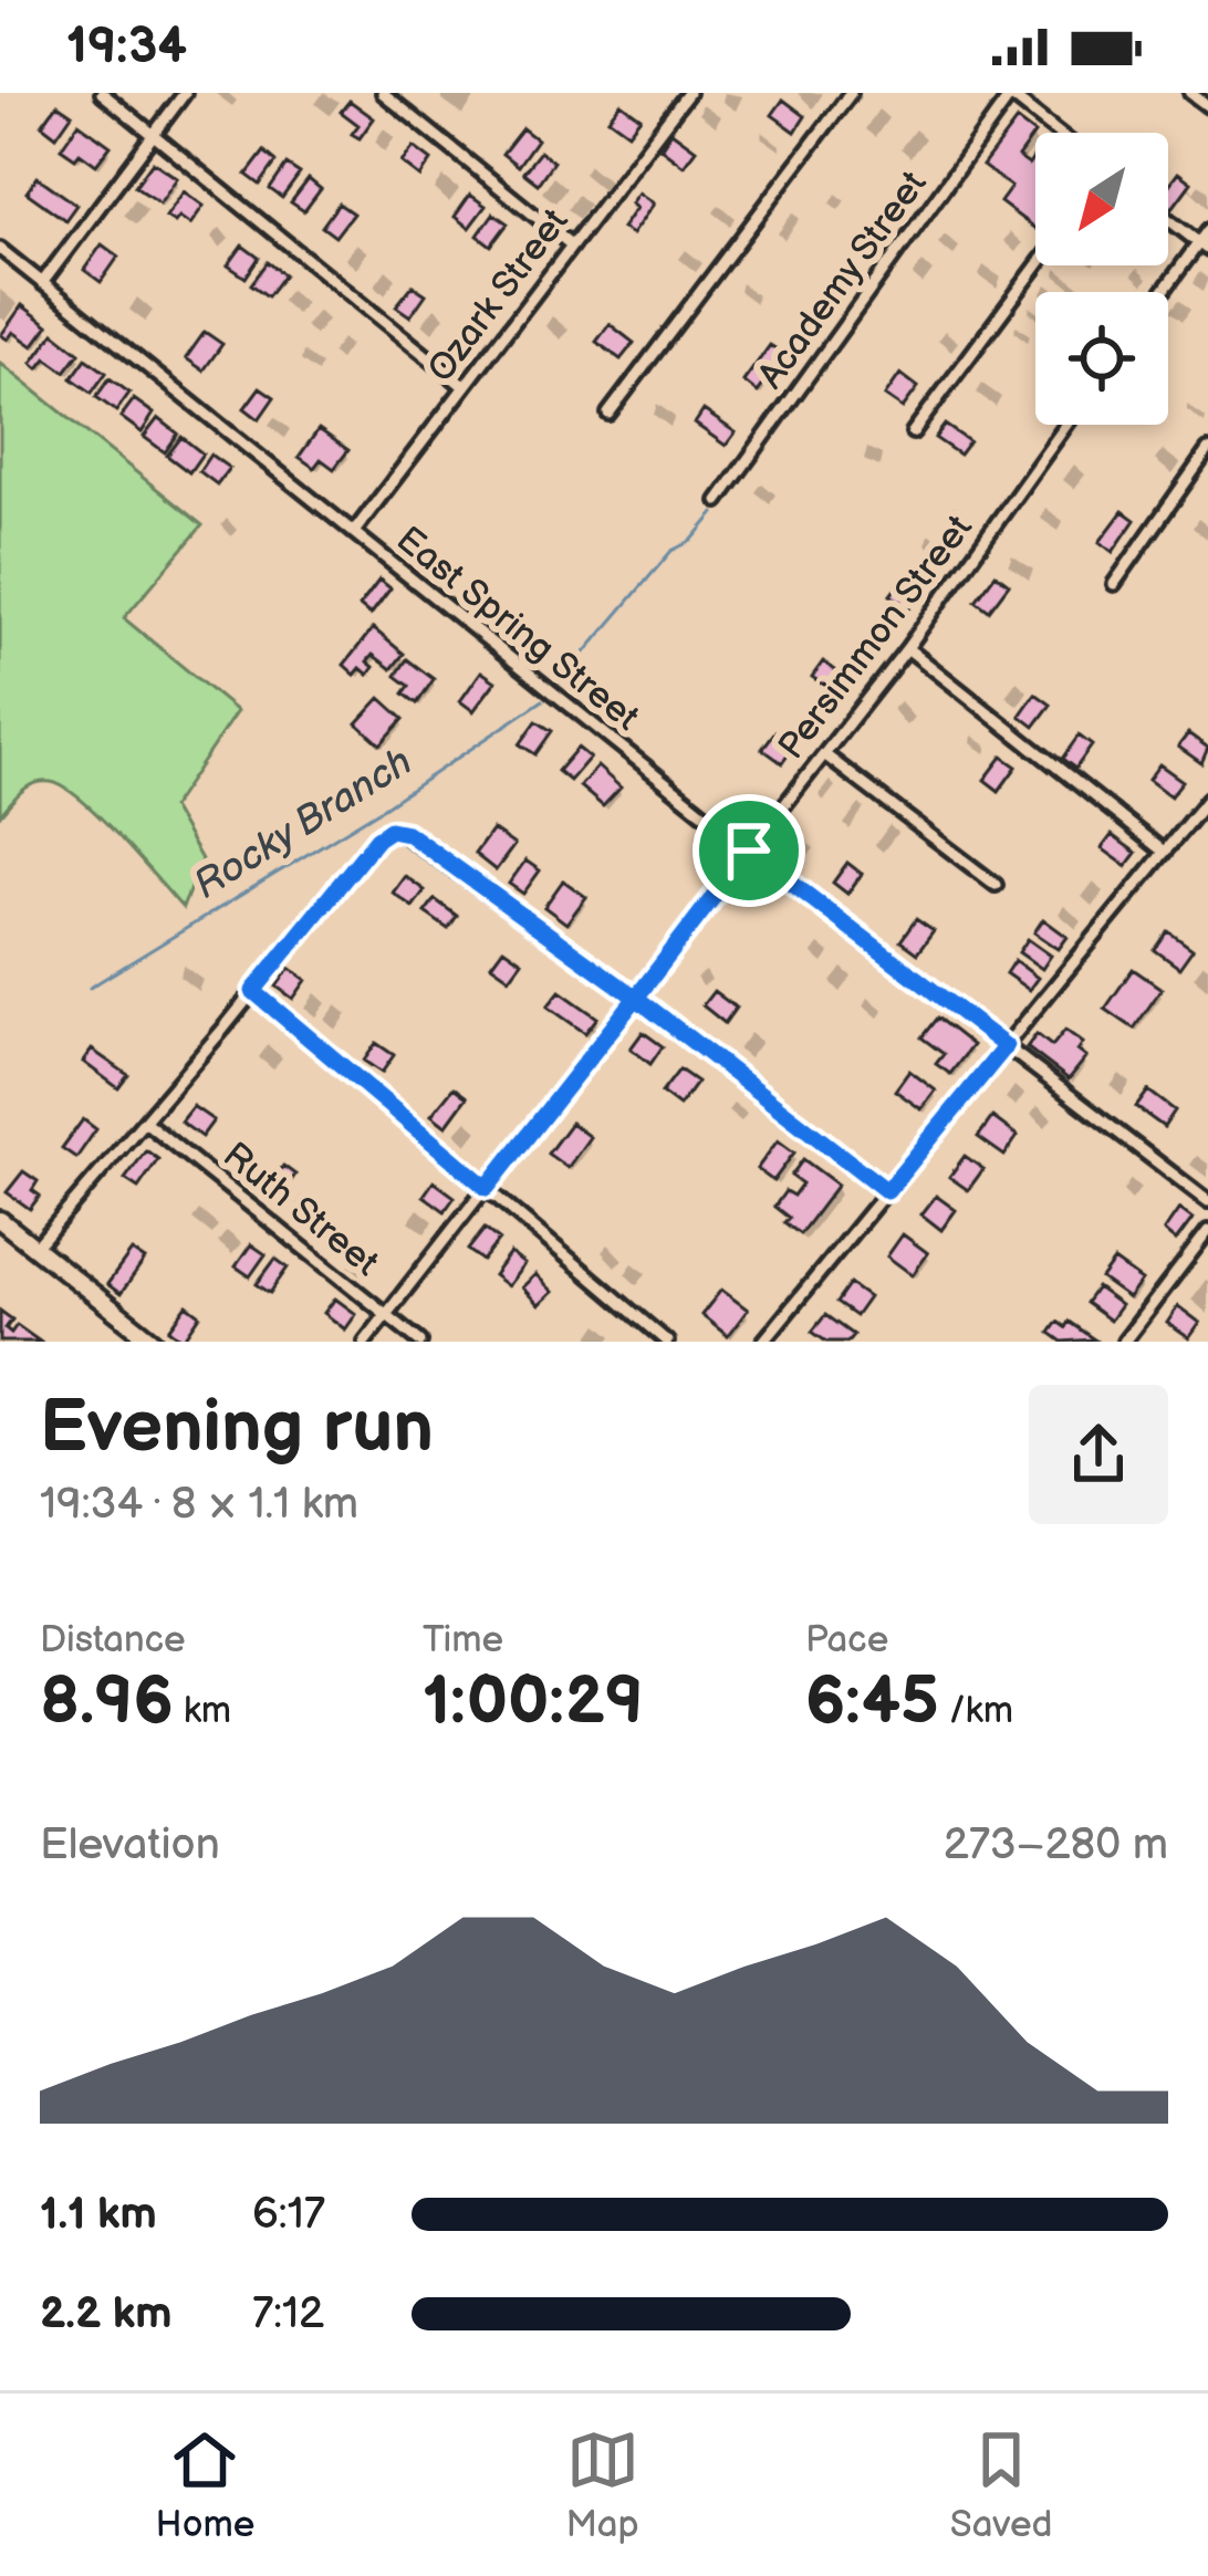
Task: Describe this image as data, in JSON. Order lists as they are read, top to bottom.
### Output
{
  "streets": {
    "street": [
      "Academy Street",
      "Ozark Street",
      "East Spring Street",
      "Persimmon Street",
      "Ruth Street"
    ]
  },
  "crossings": [
    ["Ozark Street", "East Spring Street"],
    ["East Spring Street", "Persimmon Street"],
    ["Persimmon Street", "Ruth Street"]
  ],
  "water": ["Rocky Branch"],
  "north": "bottom left",
  "page": {
    "status": "19:34",
    "heading": ["Evening run", "19:34 · 8 × 1.1 km"],
    "stats": [
      ["Distance", "8.96 km"],
      ["Time", "1:00:29"],
      ["Pace", "6:45 /km"]
    ],
    "chart": ["Elevation", "273–280 m"],
    "list": [
      {
        "name": "1.1 km",
        "note": "6:17"
      },
      {
        "name": "2.2 km",
        "note": "7:12"
      }
    ],
    "tabs": ["Home", "Map", "Saved"]
  }
}
